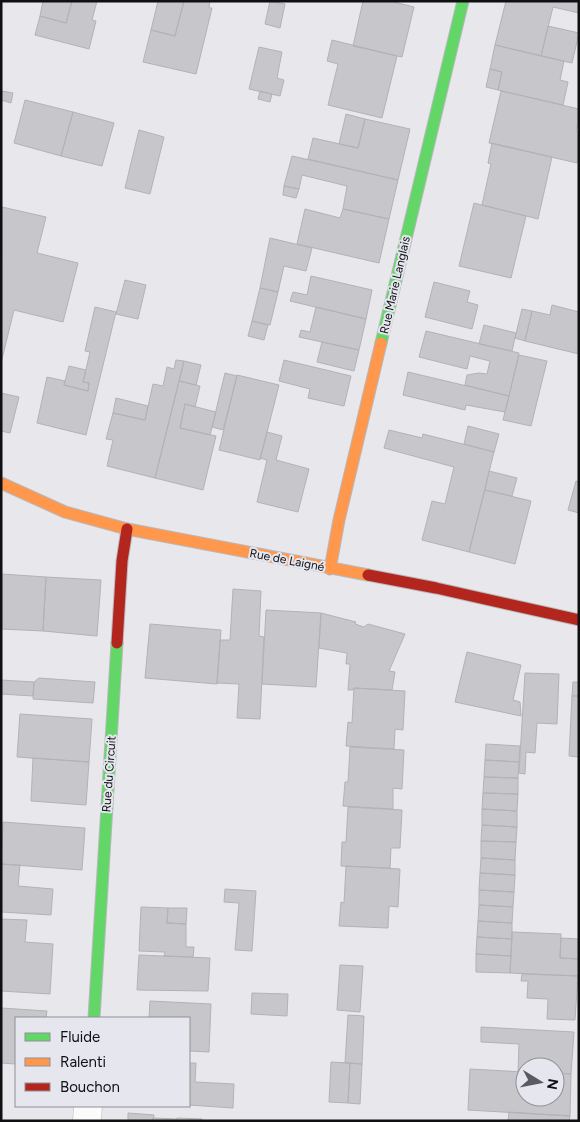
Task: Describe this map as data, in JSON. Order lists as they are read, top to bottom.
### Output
{
  "streets": {
    "street": ["Rue Marie Langlais", "Rue de Laigné", "Rue du Circuit"]
  },
  "crossings": [
    ["Rue Marie Langlais", "Rue de Laigné"],
    ["Rue de Laigné", "Rue du Circuit"]
  ],
  "legend": ["Fluide", "Ralenti", "Bouchon"],
  "north": "right"
}
